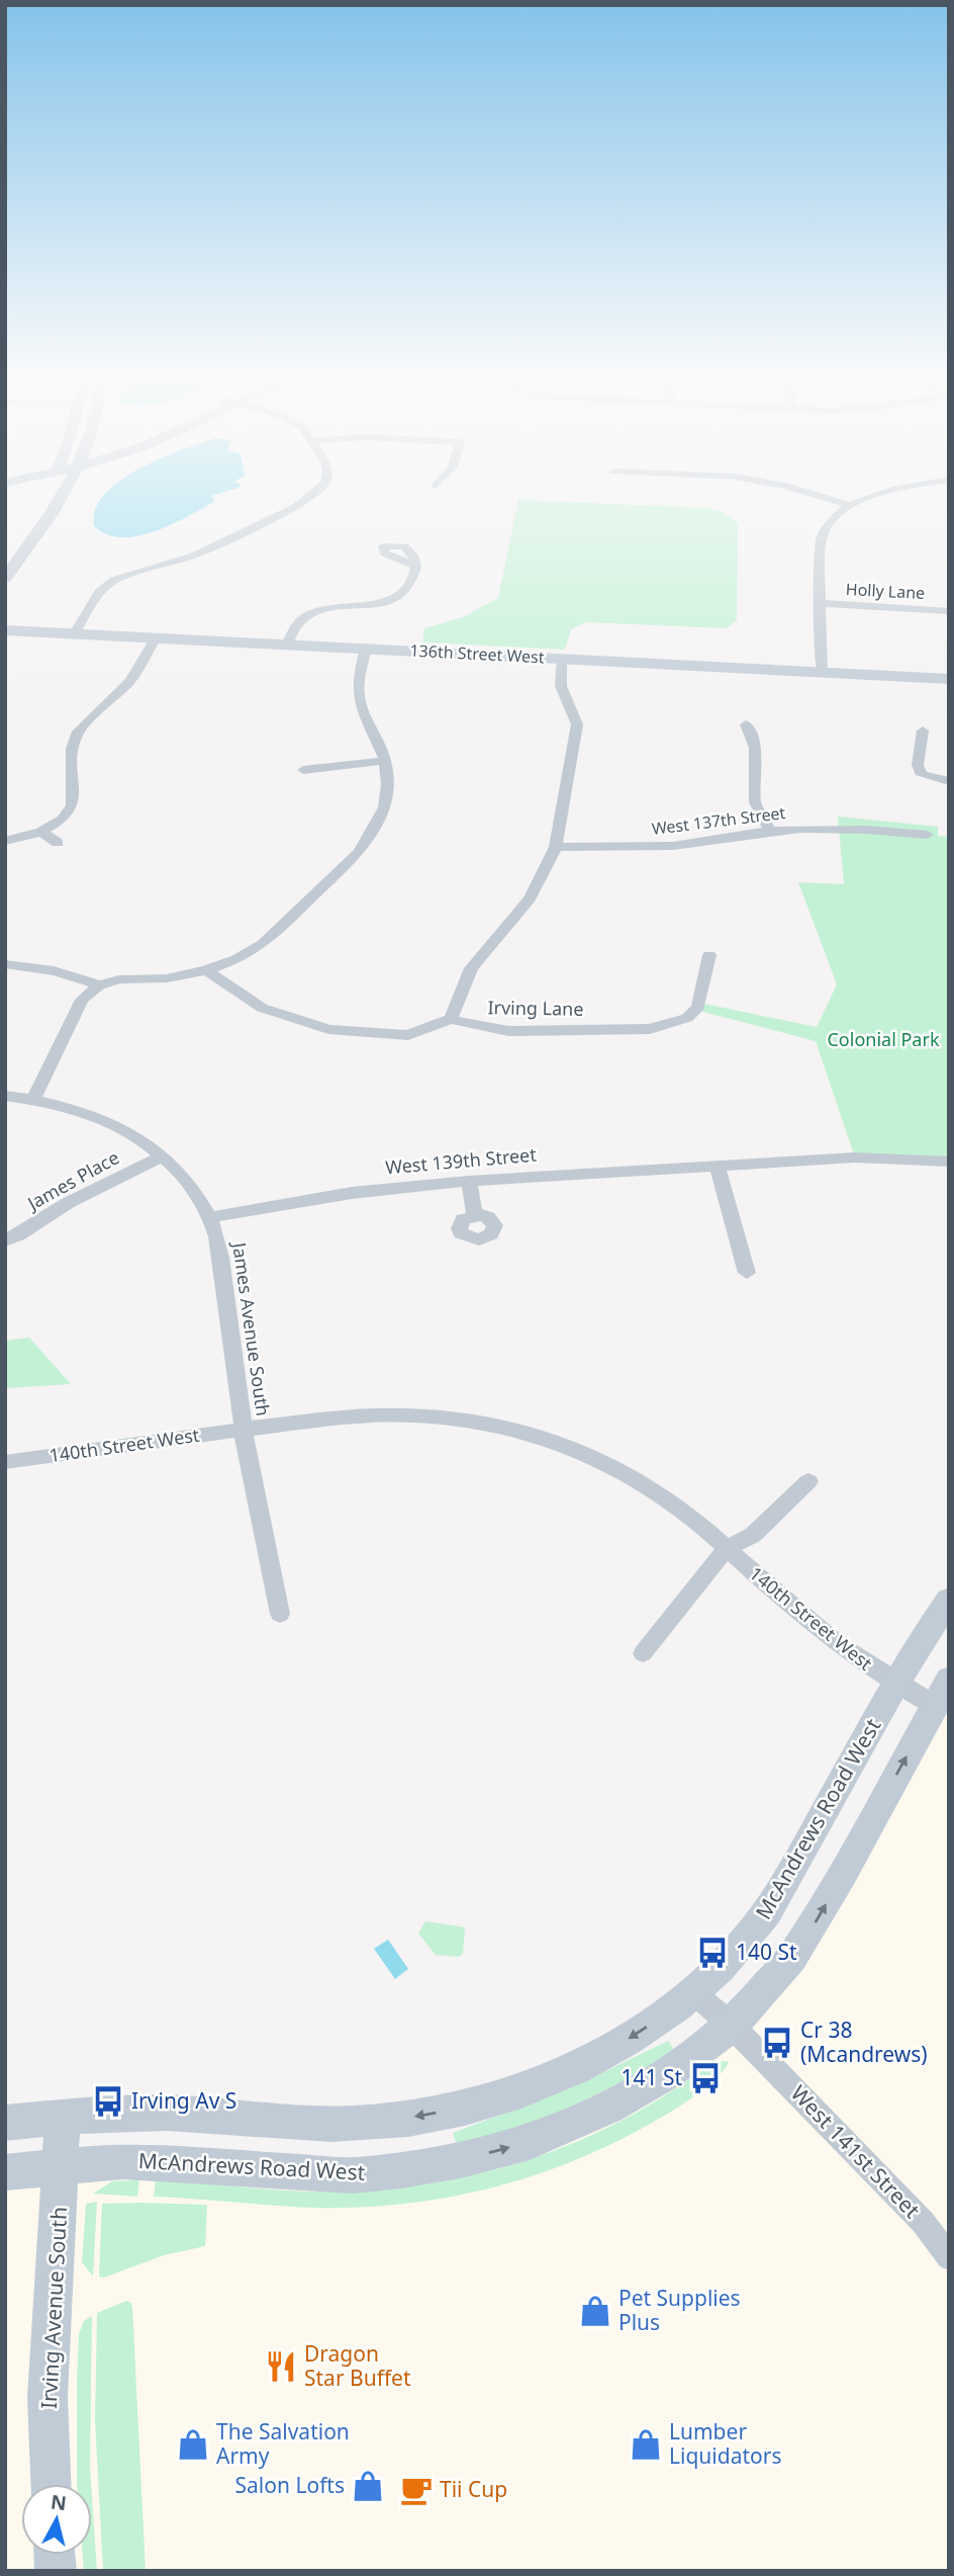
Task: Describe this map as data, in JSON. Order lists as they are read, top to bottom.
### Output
{
  "streets": {
    "main road": ["136th Street West", "McAndrews Road West", "Irving Avenue South"],
    "street": [
      "Holly Lane",
      "West 137th Street",
      "Irving Lane",
      "West 139th Street",
      "James Place",
      "James Avenue South",
      "140th Street West",
      "West 141st Street"
    ]
  },
  "crossings": [
    ["West 139th Street", "James Avenue South"],
    ["James Place", "James Avenue South"],
    ["James Avenue South", "140th Street West"],
    ["140th Street West", "McAndrews Road West"],
    ["McAndrews Road West", "West 141st Street"],
    ["McAndrews Road West", "Irving Avenue South"]
  ],
  "parks": ["Colonial Park"],
  "places": {
    "bus stop": [
      "140 St",
      "Cr 38 (Mcandrews)",
      "141 St",
      "Irving Av S"
    ],
    "shop": [
      "Pet Supplies Plus",
      "The Salvation Army",
      "Lumber Liquidators",
      "Salon Lofts"
    ],
    "restaurant": ["Dragon Star Buffet"],
    "cafe": ["Tii Cup"]
  },
  "north": "top"
}
